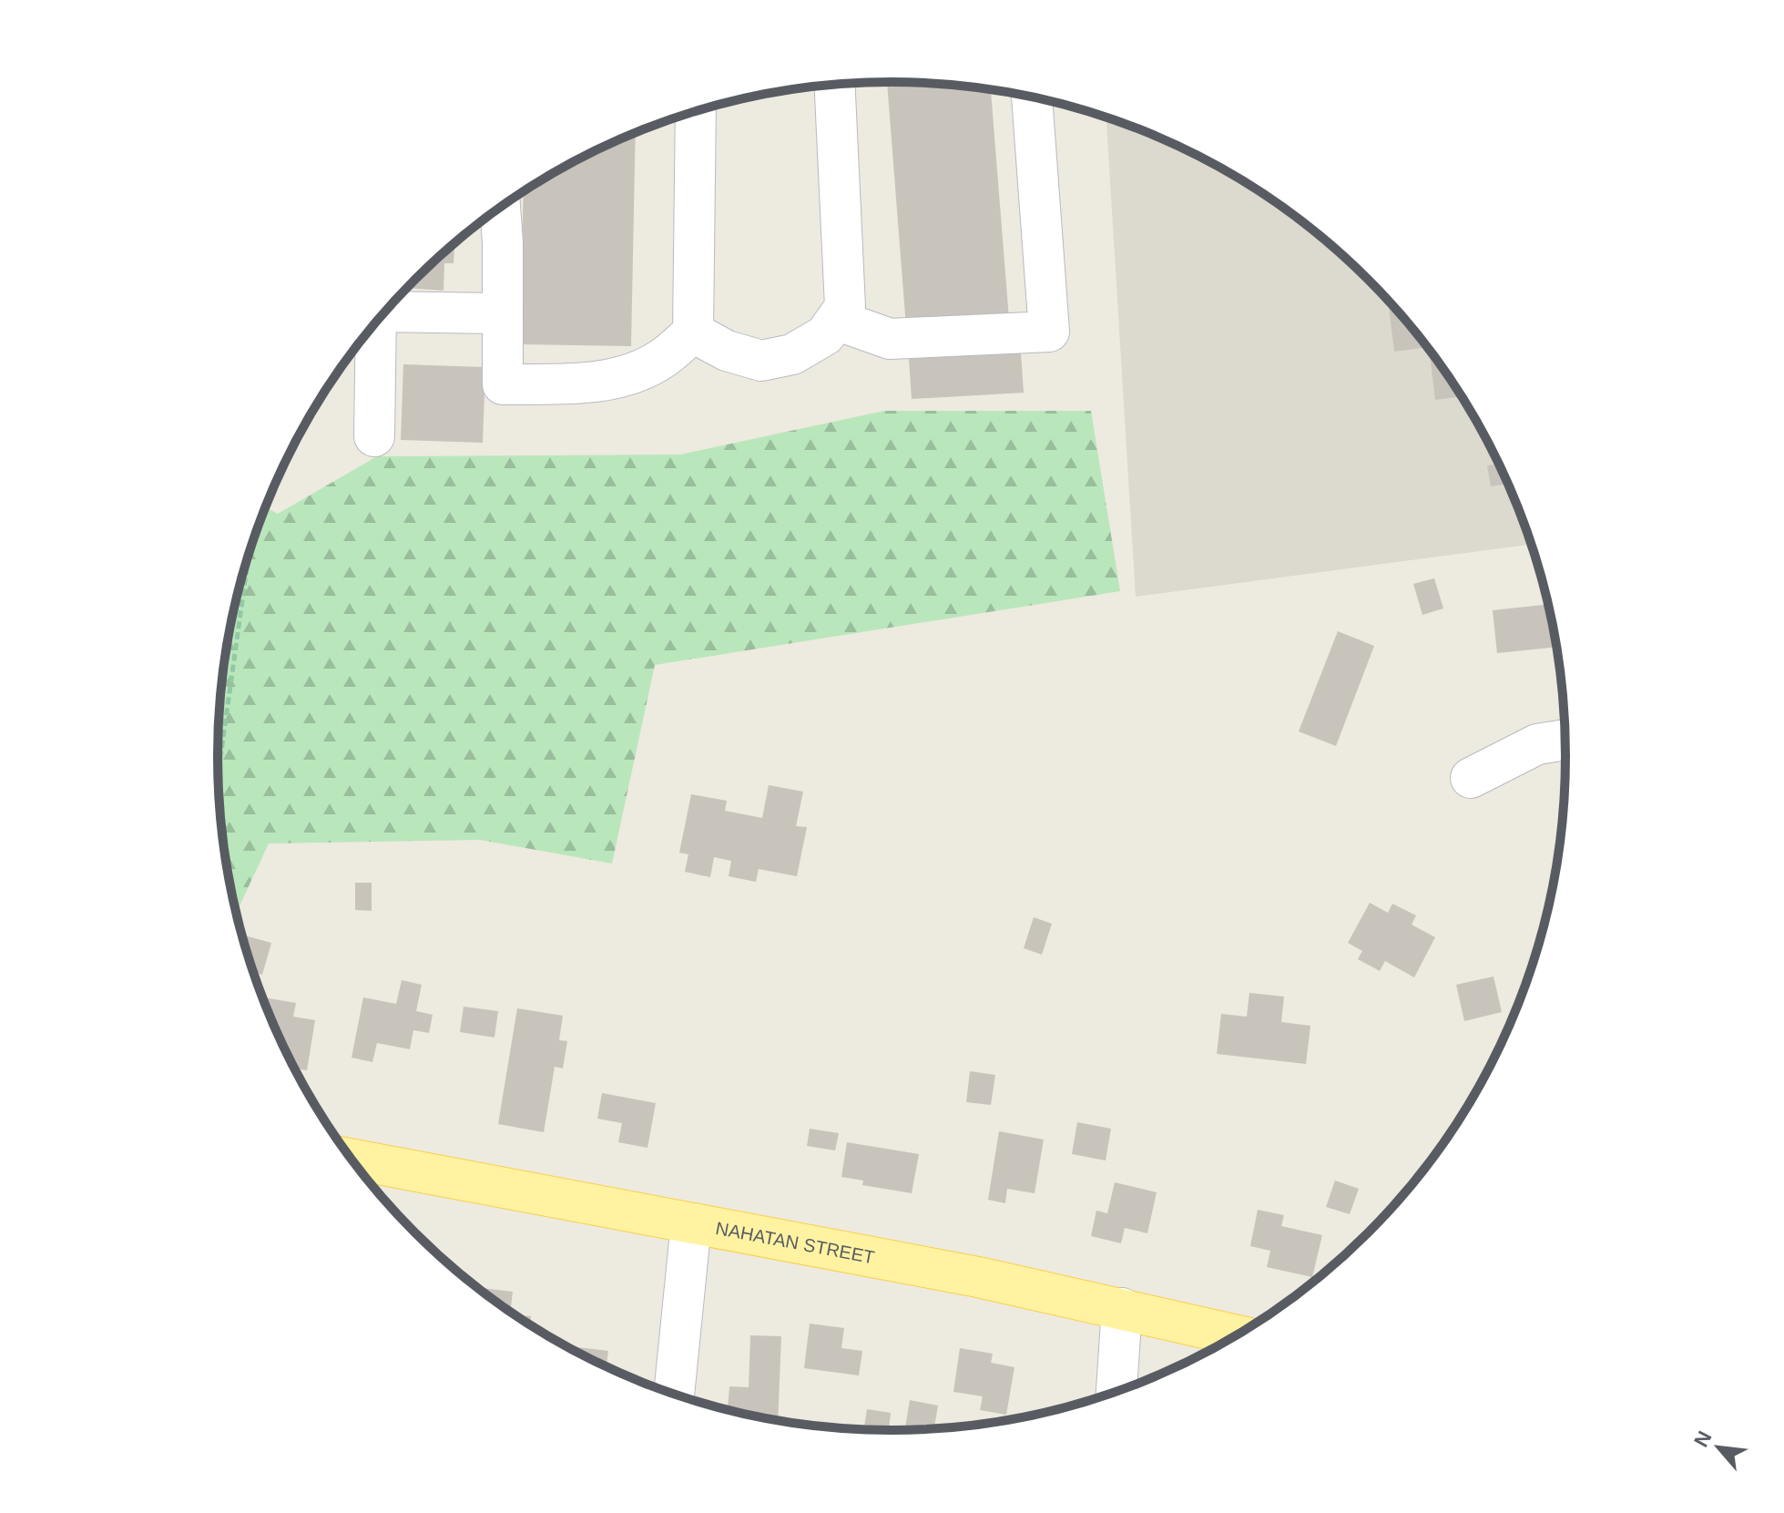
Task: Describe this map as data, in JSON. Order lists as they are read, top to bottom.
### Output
{
  "streets": {
    "main road": ["NAHATAN STREET"]
  },
  "north": "top left"
}
